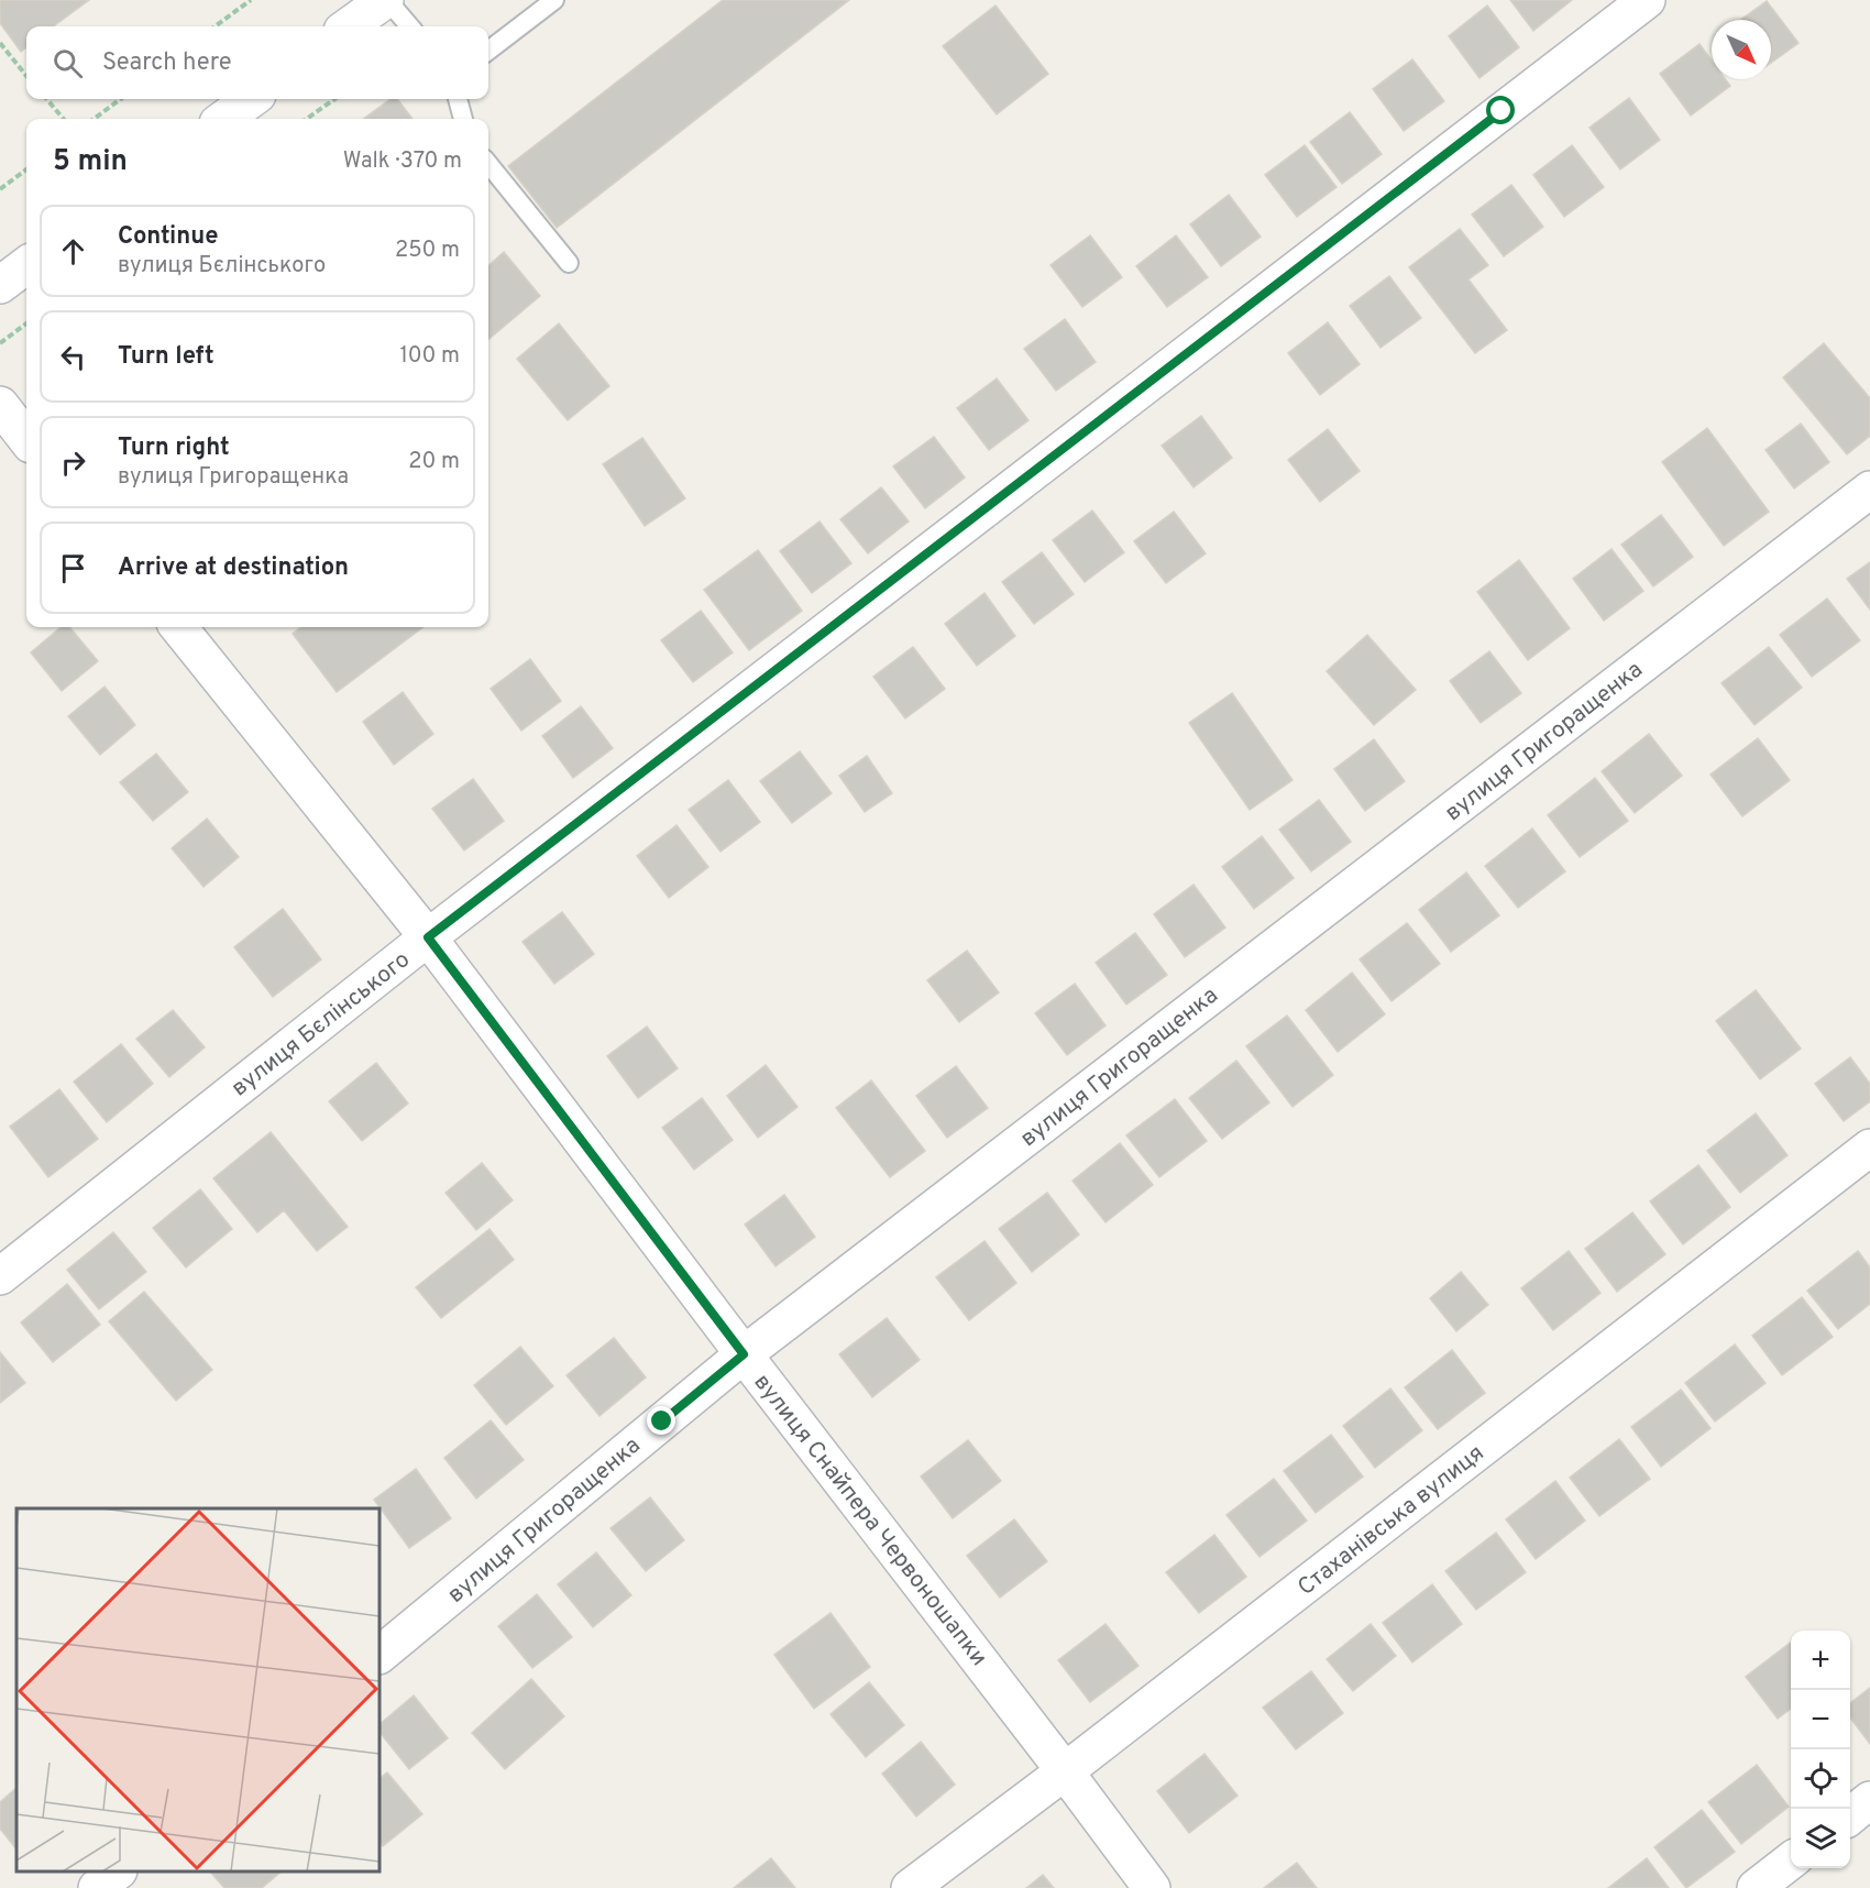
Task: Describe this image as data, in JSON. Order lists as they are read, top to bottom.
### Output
{
  "streets": {
    "street": [
      "вулиця Григоращенка",
      "вулиця Бєлінського",
      "вулиця Снайпера Червоношапки",
      "Стаханівська вулиця"
    ]
  },
  "crossings": [
    ["вулиця Григоращенка", "вулиця Снайпера Червоношапки"],
    ["вулиця Бєлінського", "вулиця Снайпера Червоношапки"],
    ["вулиця Снайпера Червоношапки", "Стаханівська вулиця"]
  ],
  "north": "bottom right",
  "page": {
    "search": "Search here",
    "heading": ["5 min", "Walk · 370 m"],
    "list": [
      ["Continue", "вулиця Бєлінського", "250 m"],
      ["Turn left", "100 m"],
      ["Turn right", "вулиця Григоращенка", "20 m"],
      "Arrive at destination"
    ],
    "map_buttons": ["+", "−"]
  }
}
